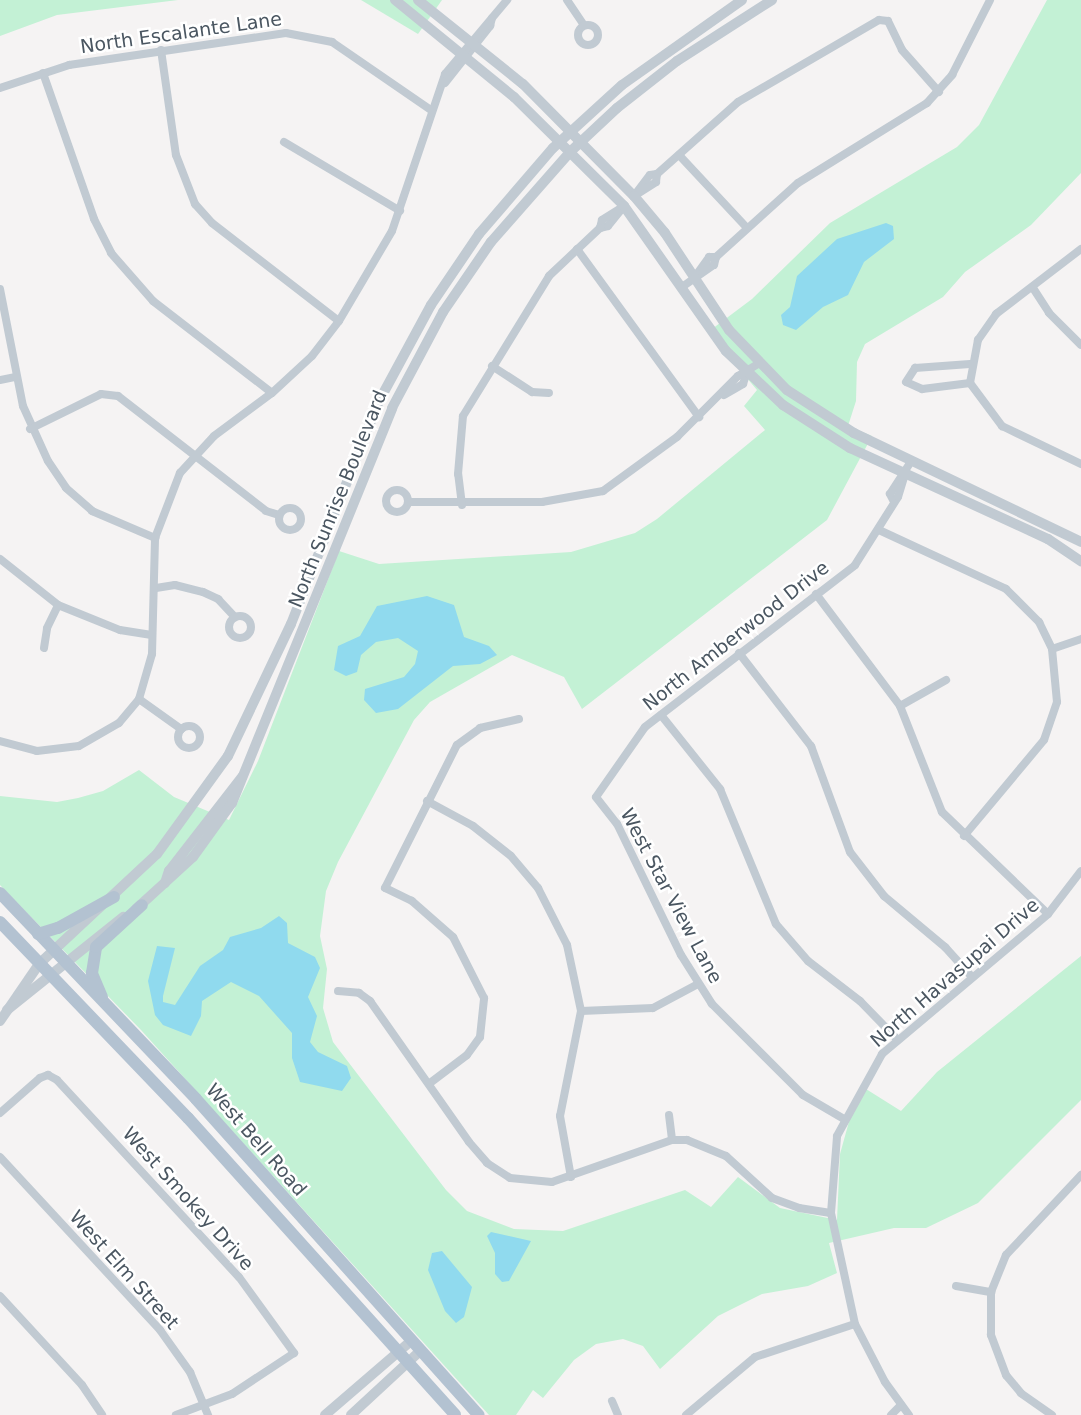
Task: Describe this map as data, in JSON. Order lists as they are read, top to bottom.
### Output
{
  "streets": {
    "main road": ["West Bell Road"],
    "street": [
      "North Escalante Lane",
      "North Sunrise Boulevard",
      "North Amberwood Drive",
      "West Star View Lane",
      "North Havasupai Drive",
      "West Smokey Drive",
      "West Elm Street"
    ]
  },
  "crossings": [
    ["North Sunrise Boulevard", "West Bell Road"],
    ["North Amberwood Drive", "West Star View Lane"],
    ["West Star View Lane", "North Havasupai Drive"],
    ["West Smokey Drive", "West Elm Street"]
  ]
}
